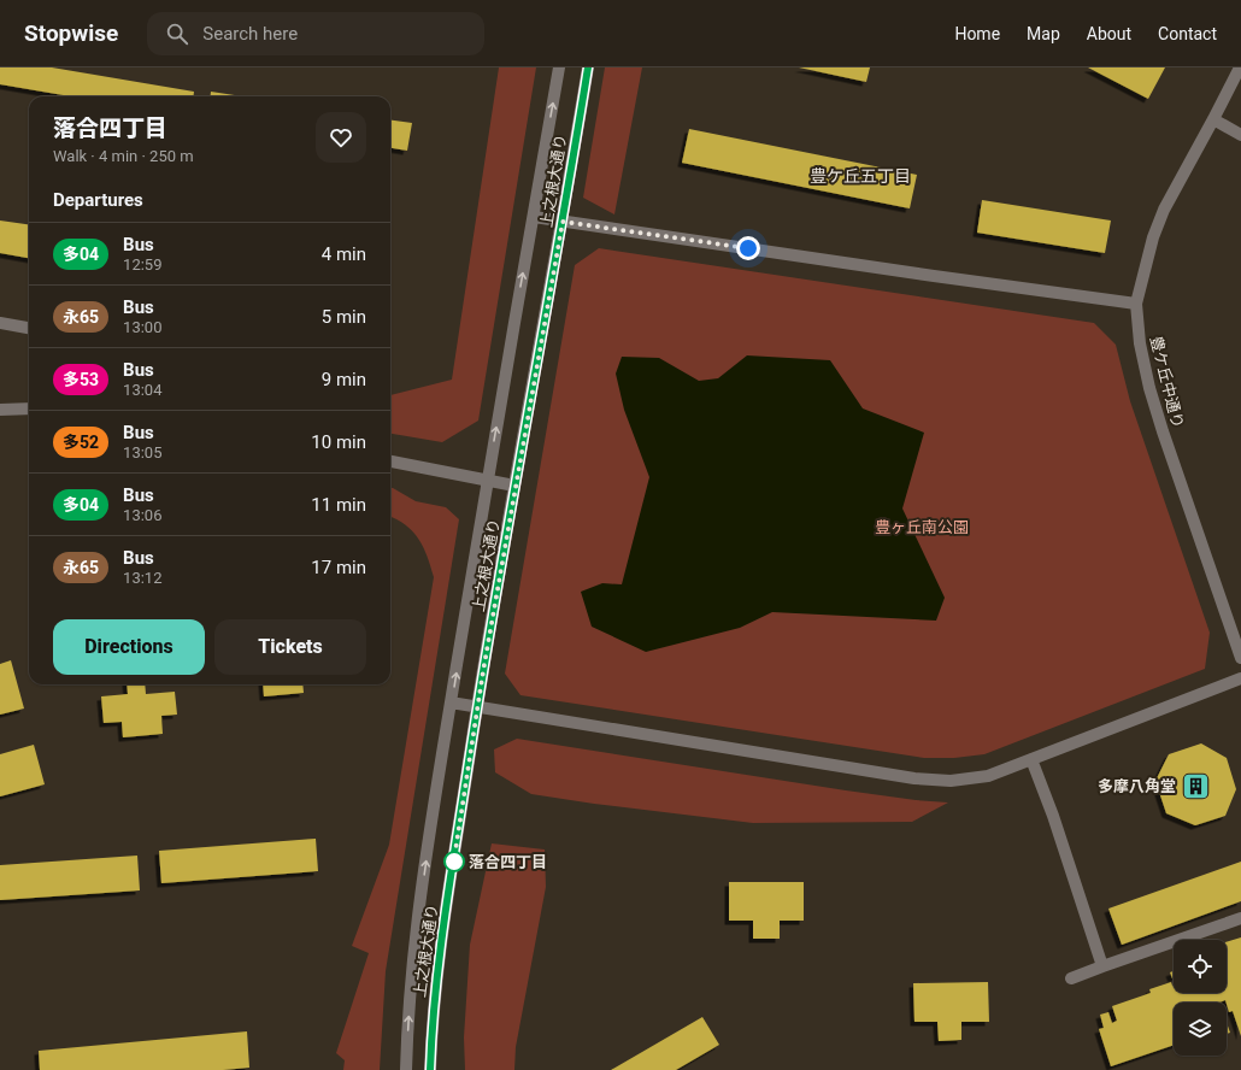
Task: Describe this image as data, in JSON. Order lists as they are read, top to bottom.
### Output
{
  "streets": {
    "street": ["上之根大通り", "豊ケ丘中通り"]
  },
  "districts": ["豊ケ丘五丁目"],
  "parks": ["豊ヶ丘南公園"],
  "places": {
    "building": ["多摩八角堂"],
    "other": ["落合四丁目"]
  },
  "lines": ["bus line 多04"],
  "page": {
    "header": "Stopwise",
    "search": "Search here",
    "nav": [
      "Home",
      "Map",
      "About",
      "Contact"
    ],
    "heading": [
      ["落合四丁目", "Walk · 4 min · 250 m"],
      "Departures"
    ],
    "list": [
      {
        "mark": "多04",
        "name": "Bus",
        "note": "12:59",
        "value": "4 min"
      },
      {
        "mark": "永65",
        "name": "Bus",
        "note": "13:00",
        "value": "5 min"
      },
      {
        "mark": "多53",
        "name": "Bus",
        "note": "13:04",
        "value": "9 min"
      },
      {
        "mark": "多52",
        "name": "Bus",
        "note": "13:05",
        "value": "10 min"
      },
      {
        "mark": "多04",
        "name": "Bus",
        "note": "13:06",
        "value": "11 min"
      },
      {
        "mark": "永65",
        "name": "Bus",
        "note": "13:12",
        "value": "17 min"
      }
    ],
    "buttons": ["Directions", "Tickets"]
  }
}
